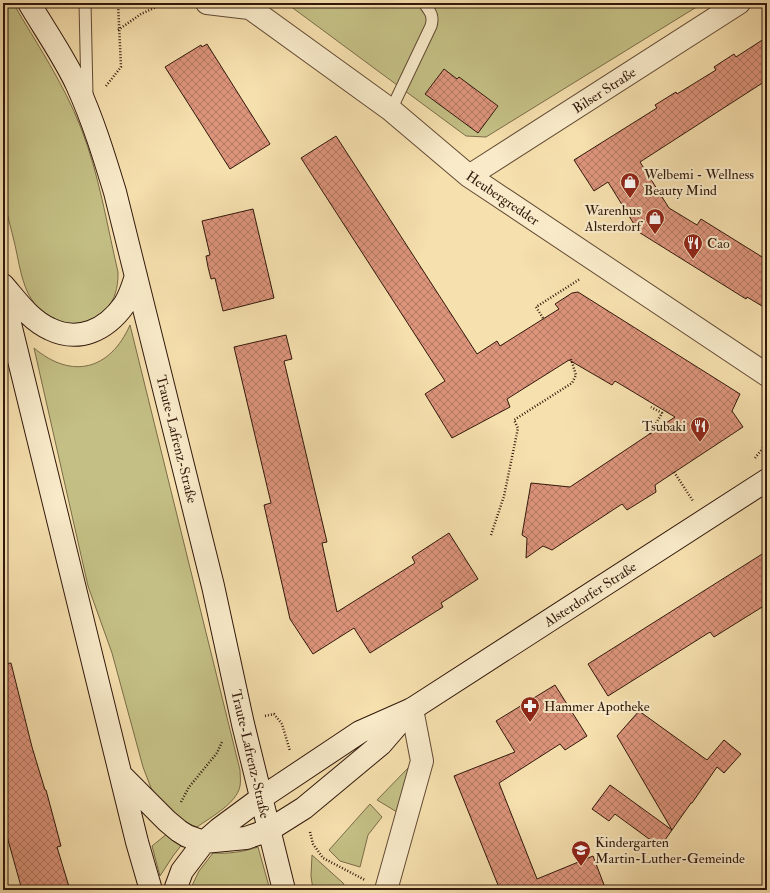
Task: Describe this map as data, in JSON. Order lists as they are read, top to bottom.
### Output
{
  "streets": {
    "street": [
      "Bilser Straße",
      "Heubergredder",
      "Traute-Lafrenz-Straße",
      "Alsterdorfer Straße"
    ]
  },
  "crossings": [
    ["Bilser Straße", "Heubergredder"],
    ["Traute-Lafrenz-Straße", "Alsterdorfer Straße"]
  ],
  "places": {
    "shop": ["Welbemi - Wellness Beauty Mind", "Warenhus Alsterdorf"],
    "restaurant": ["Cao", "Tsubaki"],
    "pharmacy": ["Hammer Apotheke"],
    "school or university": ["Kindergarten Martin-Luther-Gemeinde"]
  }
}
